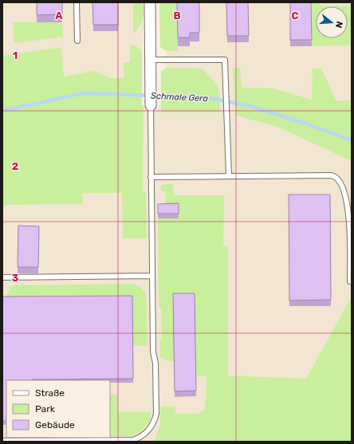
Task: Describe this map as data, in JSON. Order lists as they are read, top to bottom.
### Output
{
  "water": ["Schmale Gera"],
  "legend": ["Straße", "Park", "Gebäude"],
  "north": "right",
  "grid": {
    "columns": ["A", "B", "C"],
    "rows": ["1", "2", "3"]
  }
}
